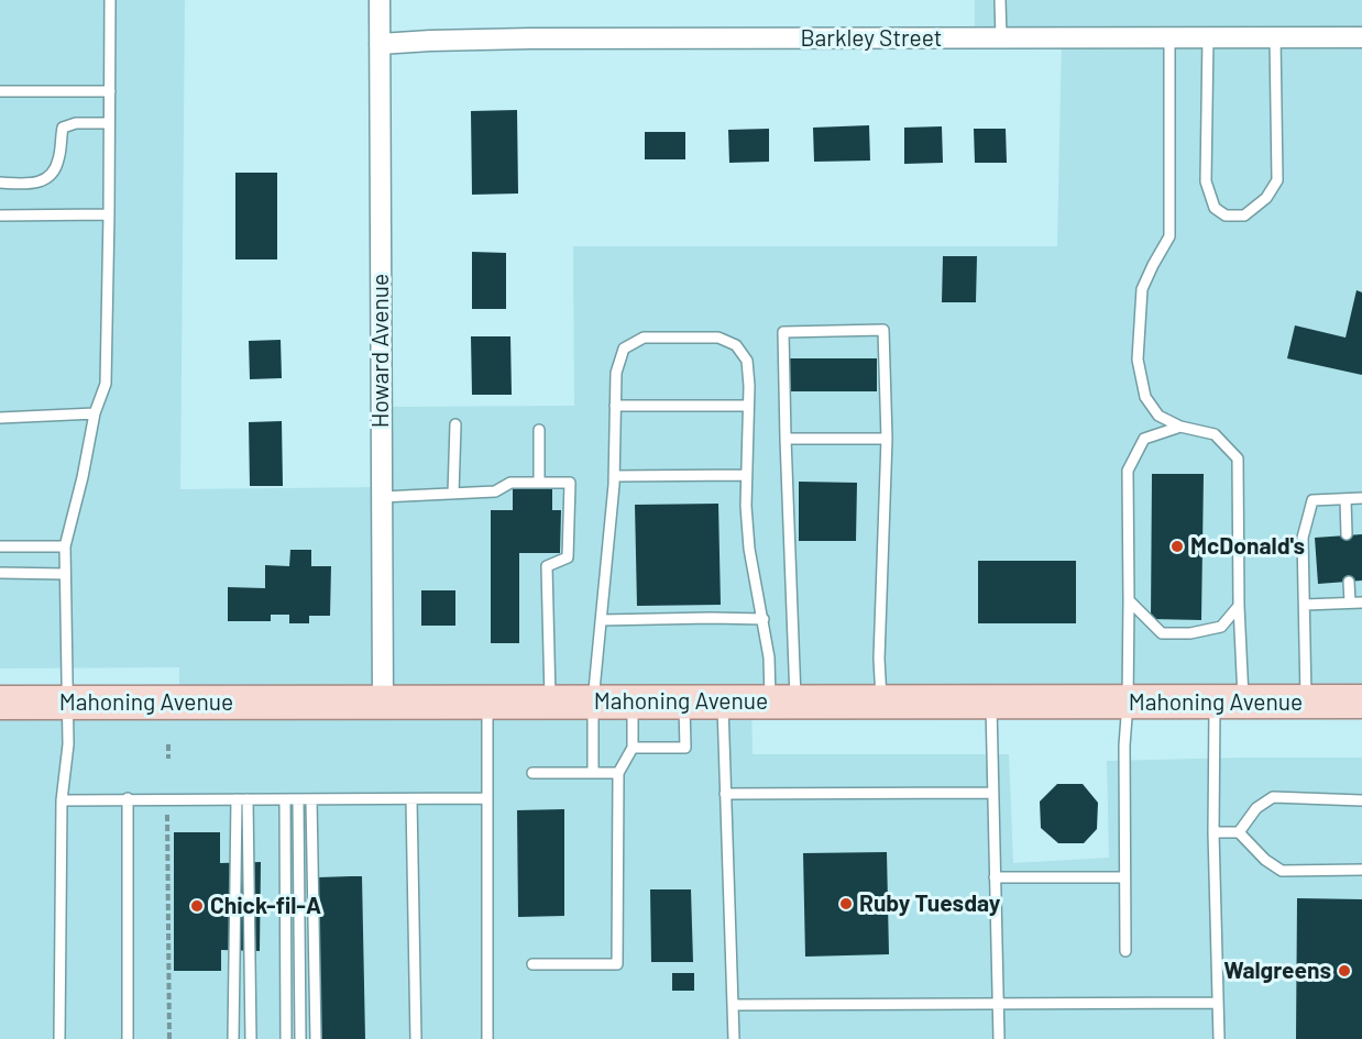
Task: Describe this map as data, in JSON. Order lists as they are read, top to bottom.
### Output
{
  "streets": {
    "main road": ["Mahoning Avenue"],
    "street": ["Barkley Street", "Howard Avenue"]
  },
  "crossings": [
    ["Barkley Street", "Howard Avenue"],
    ["Howard Avenue", "Mahoning Avenue"]
  ],
  "places": [
    "McDonald's",
    "Ruby Tuesday",
    "Chick-fil-A",
    "Walgreens"
  ]
}
